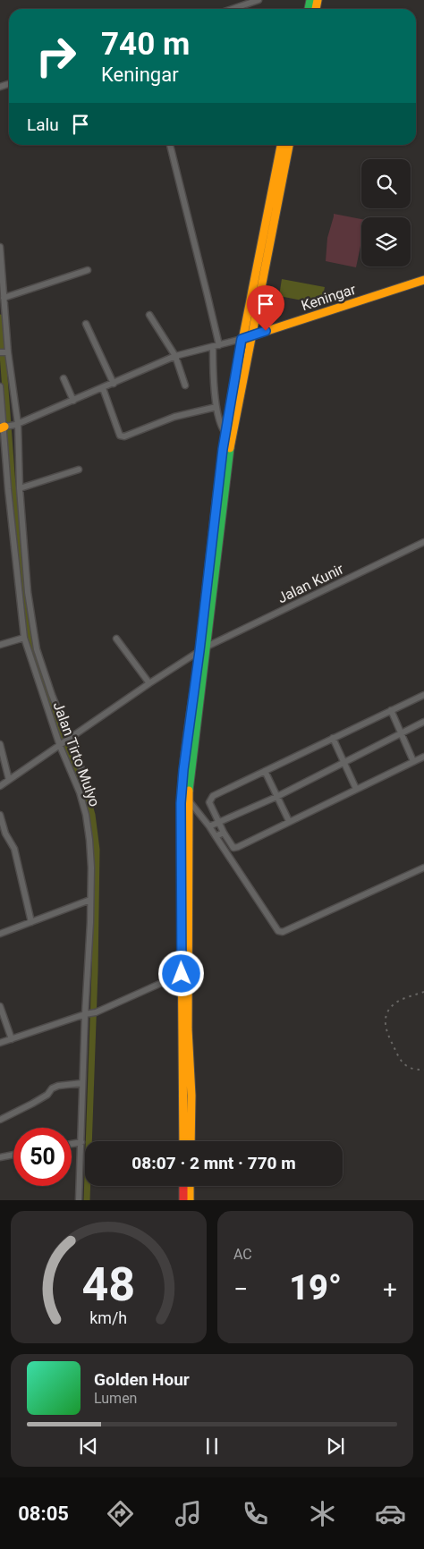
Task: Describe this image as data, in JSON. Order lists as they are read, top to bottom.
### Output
{
  "streets": {
    "main road": ["Keningar"],
    "street": ["Jalan Kunir", "Jalan Tirto Mulyo"]
  },
  "page": {
    "turn": ["740 m", "Keningar"],
    "then": "Lalu",
    "limit": "50",
    "trip": "08:07 · 2 mnt · 770 m",
    "tile": "AC",
    "heat": ["−", "19°", "+"],
    "song": ["Golden Hour", "Lumen"],
    "tabs": "08:05",
    "gauge": ["48", "km/h"]
  }
}
